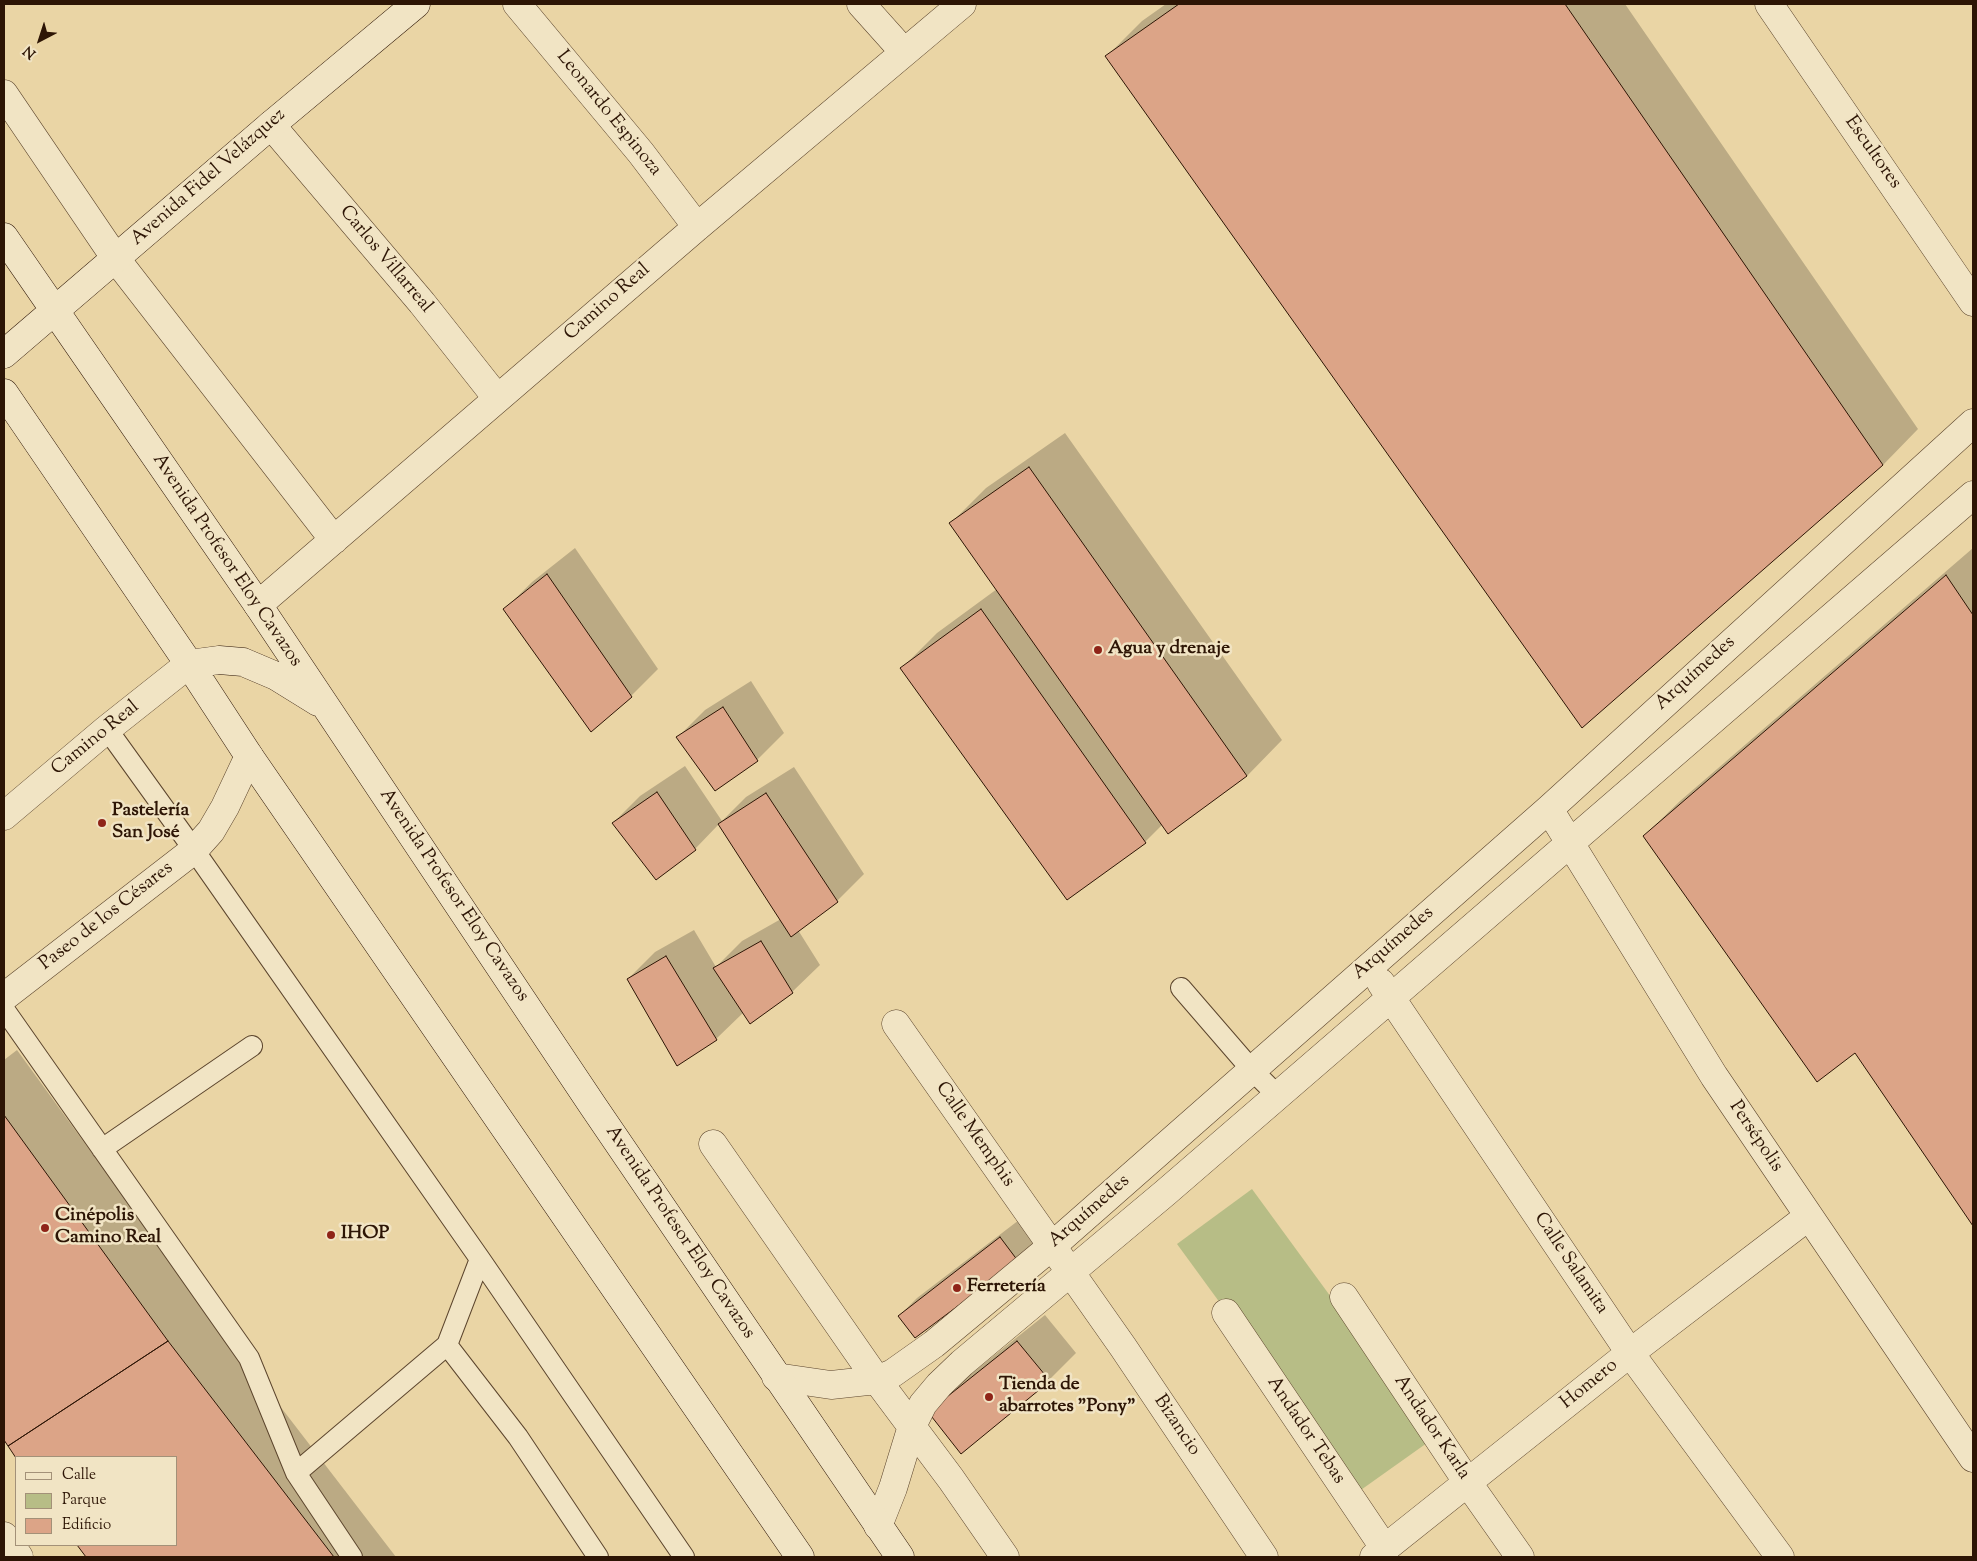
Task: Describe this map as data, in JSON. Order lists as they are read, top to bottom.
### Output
{
  "streets": {
    "street": [
      "Leonardo Espinoza",
      "Escultores",
      "Avenida Fidel Velázquez",
      "Carlos Villarreal",
      "Camino Real",
      "Avenida Profesor Eloy Cavazos",
      "Arquímedes",
      "Paseo de los Césares",
      "Calle Memphis",
      "Persépolis",
      "Calle Salamita",
      "Homero",
      "Bizancio",
      "Andador Karla",
      "Andador Tebas"
    ]
  },
  "crossings": [
    ["Leonardo Espinoza", "Camino Real"],
    ["Avenida Fidel Velázquez", "Carlos Villarreal"],
    ["Avenida Fidel Velázquez", "Avenida Profesor Eloy Cavazos"],
    ["Carlos Villarreal", "Camino Real"],
    ["Camino Real", "Avenida Profesor Eloy Cavazos"],
    ["Avenida Profesor Eloy Cavazos", "Arquímedes"],
    ["Arquímedes", "Calle Memphis"],
    ["Arquímedes", "Persépolis"],
    ["Arquímedes", "Calle Salamita"],
    ["Arquímedes", "Bizancio"],
    ["Calle Memphis", "Bizancio"],
    ["Persépolis", "Homero"],
    ["Calle Salamita", "Homero"],
    ["Homero", "Andador Karla"],
    ["Homero", "Andador Tebas"]
  ],
  "places": [
    "Agua y drenaje",
    "Pastelería San José",
    "Cinépolis Camino Real",
    "IHOP",
    "Ferretería",
    "Tienda de abarrotes \"Pony\""
  ],
  "legend": ["Calle", "Parque", "Edificio"],
  "north": "bottom left"
}
